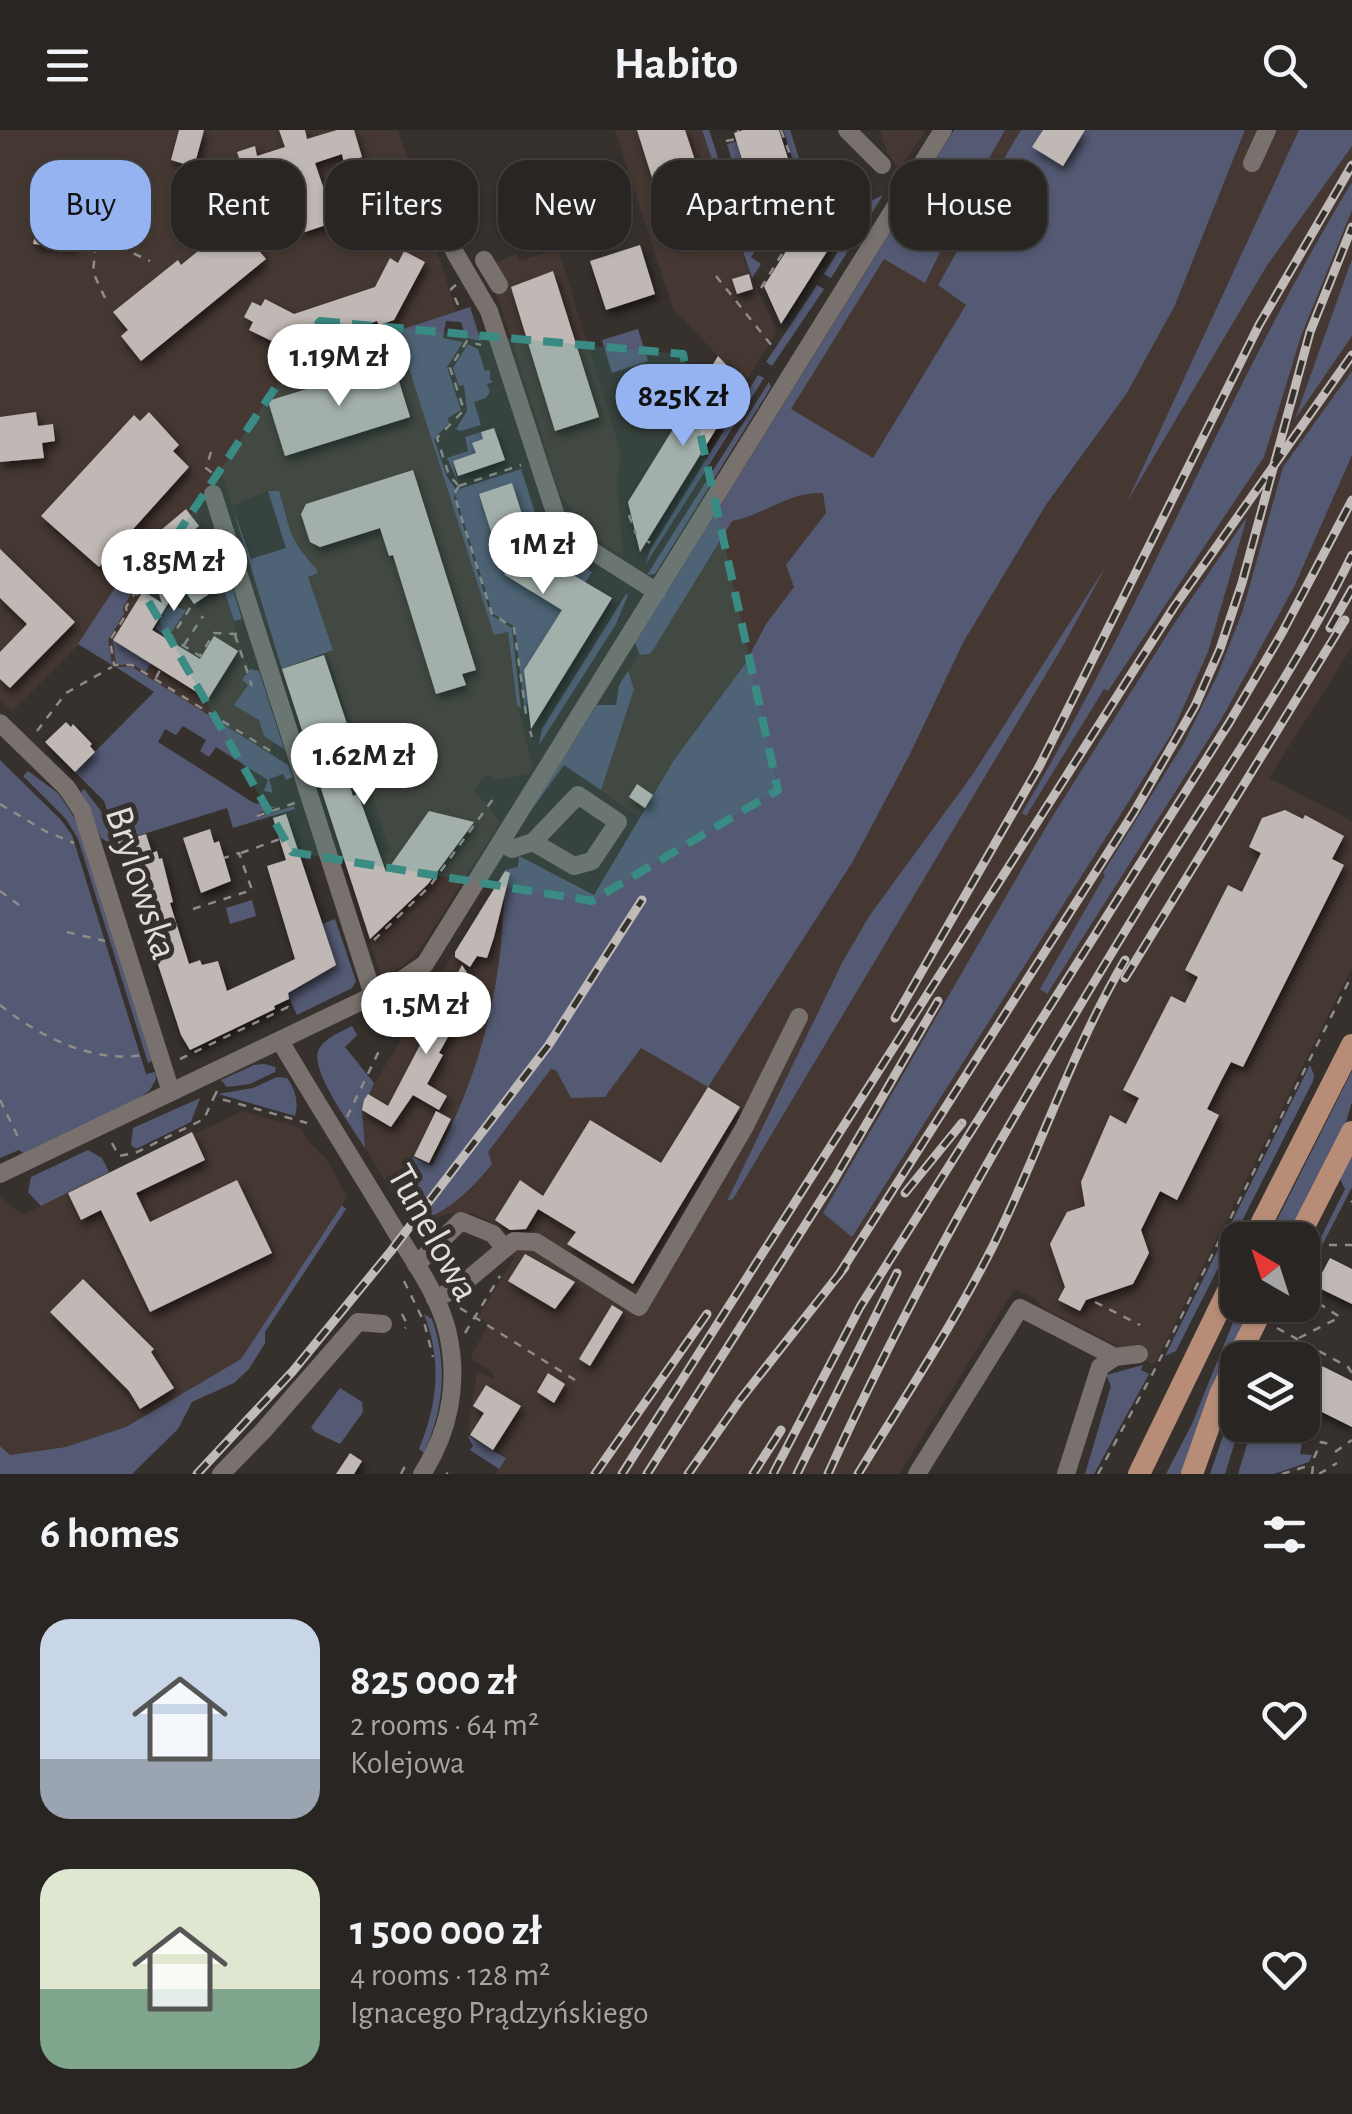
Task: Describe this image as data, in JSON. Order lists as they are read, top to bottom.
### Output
{
  "streets": {
    "street": ["Brylowska", "Tunelowa"]
  },
  "north": "top left",
  "page": {
    "header": "Habito",
    "chip": [
      "Buy",
      "Rent",
      "Filters",
      "New",
      "Apartment",
      "House"
    ],
    "price": [
      "1.19M zł",
      "825K zł",
      "1M zł",
      "1.85M zł",
      "1.62M zł",
      "1.5M zł"
    ],
    "heading": "6 homes",
    "list": [
      {
        "name": "825 000 zł",
        "note": "2 rooms · 64 m² · Kolejowa"
      },
      {
        "name": "1 500 000 zł",
        "note": "4 rooms · 128 m² · Ignacego Prądzyńskiego"
      }
    ]
  }
}
